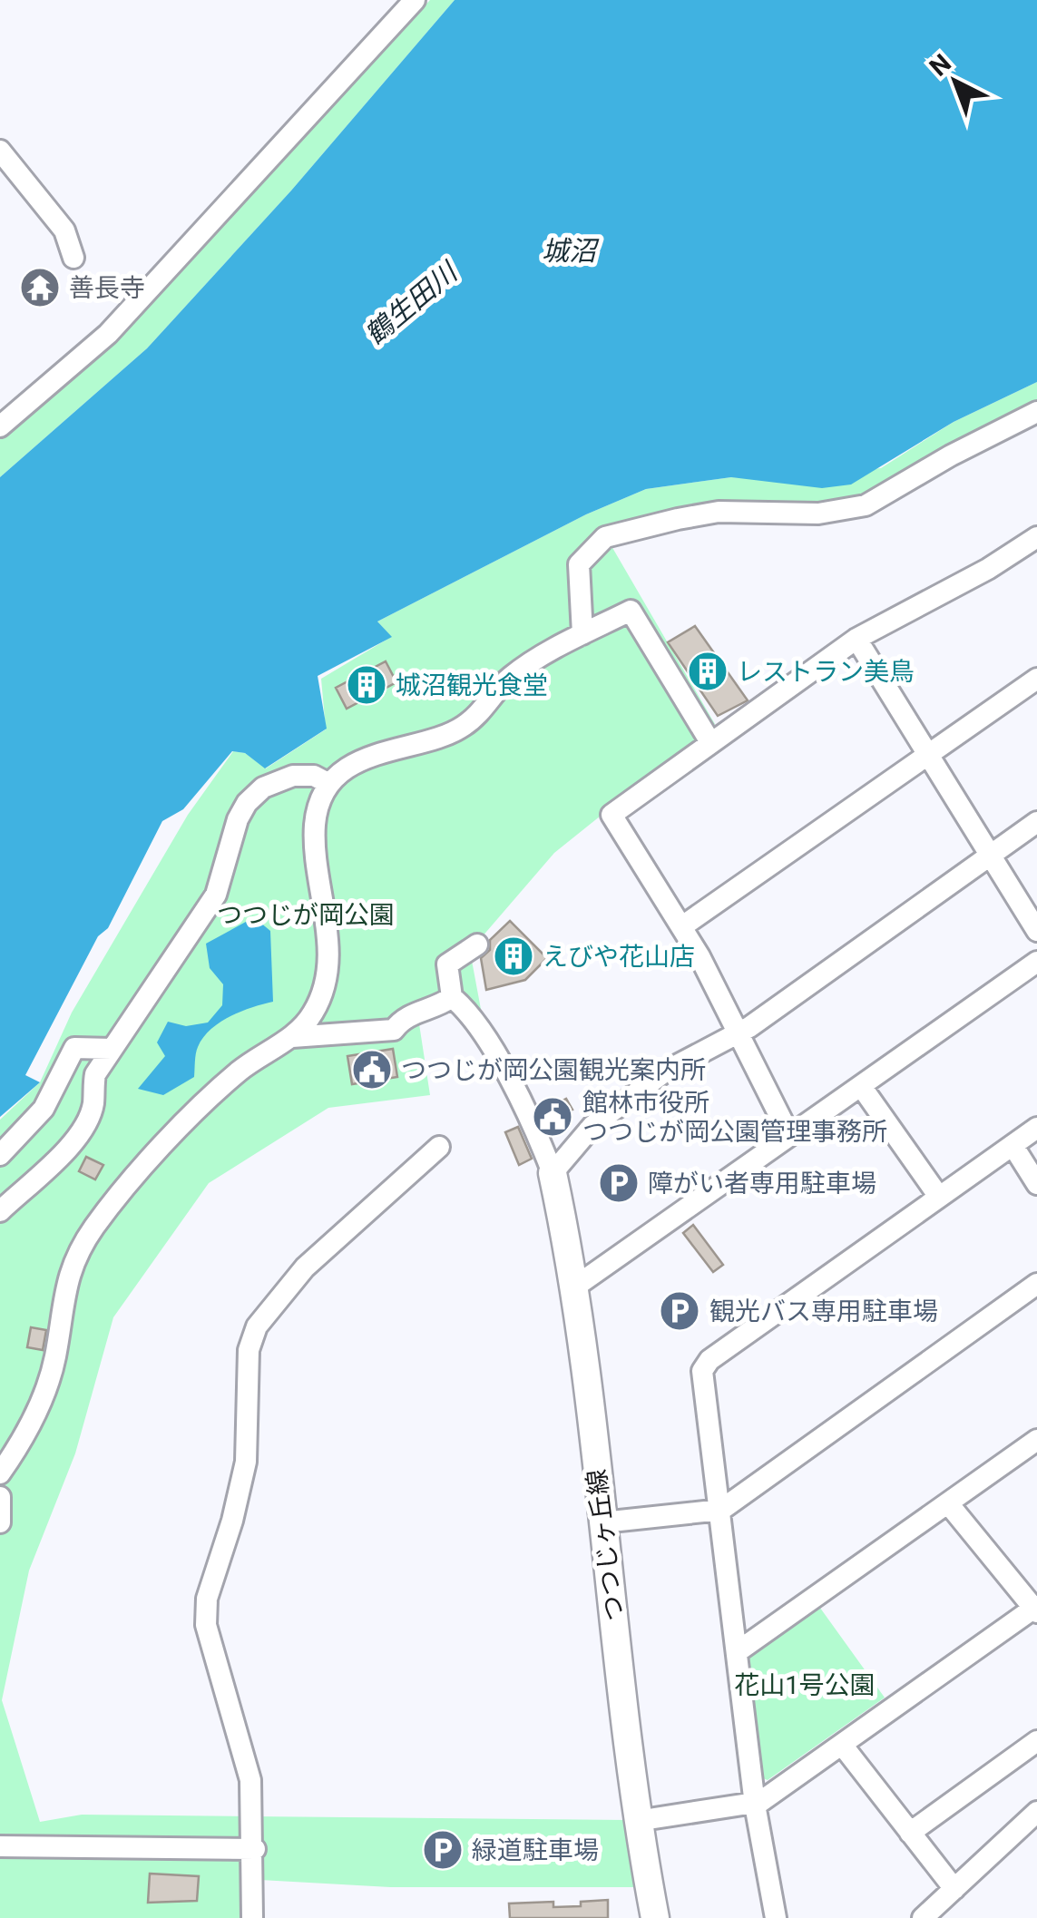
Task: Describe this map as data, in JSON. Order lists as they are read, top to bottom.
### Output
{
  "streets": {
    "main road": ["つつじヶ丘線"]
  },
  "water": ["城沼", "鶴生田川"],
  "parks": ["つつじが岡公園", "花山1号公園"],
  "places": {
    "temple": ["善長寺"],
    "building": ["レストラン美鳥", "城沼観光食堂", "えびや花山店"],
    "public building": ["つつじが岡公園観光案内所", "館林市役所 つつじが岡公園管理事務所"],
    "parking": ["障がい者専用駐車場", "観光バス専用駐車場", "緑道駐車場"]
  },
  "north": "top left"
}
